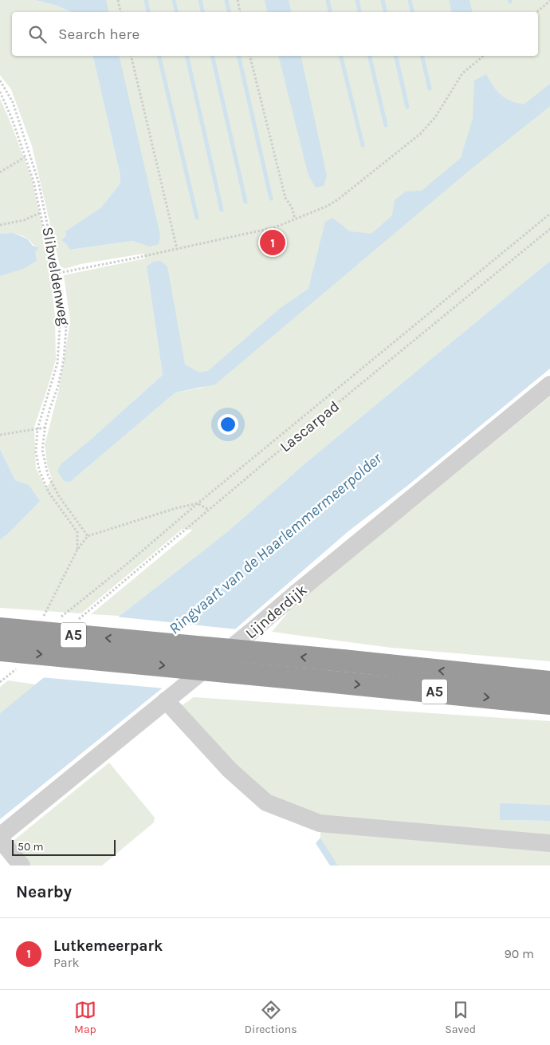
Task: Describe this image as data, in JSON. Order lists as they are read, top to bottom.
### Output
{
  "streets": {
    "highway": ["A5"],
    "street": ["Lijnderdijk"],
    "path": ["Slibveldenweg", "Lascarpad"]
  },
  "water": ["Ringvaart van de Haarlemmermeerpolder"],
  "scale_bar": "50 m",
  "page": {
    "search": "Search here",
    "pins": "1",
    "scale": "50 m",
    "heading": "Nearby",
    "list": [
      {
        "mark": "1",
        "name": "Lutkemeerpark",
        "note": "Park",
        "value": "90 m"
      }
    ],
    "nav": ["Map", "Directions", "Saved"]
  }
}
